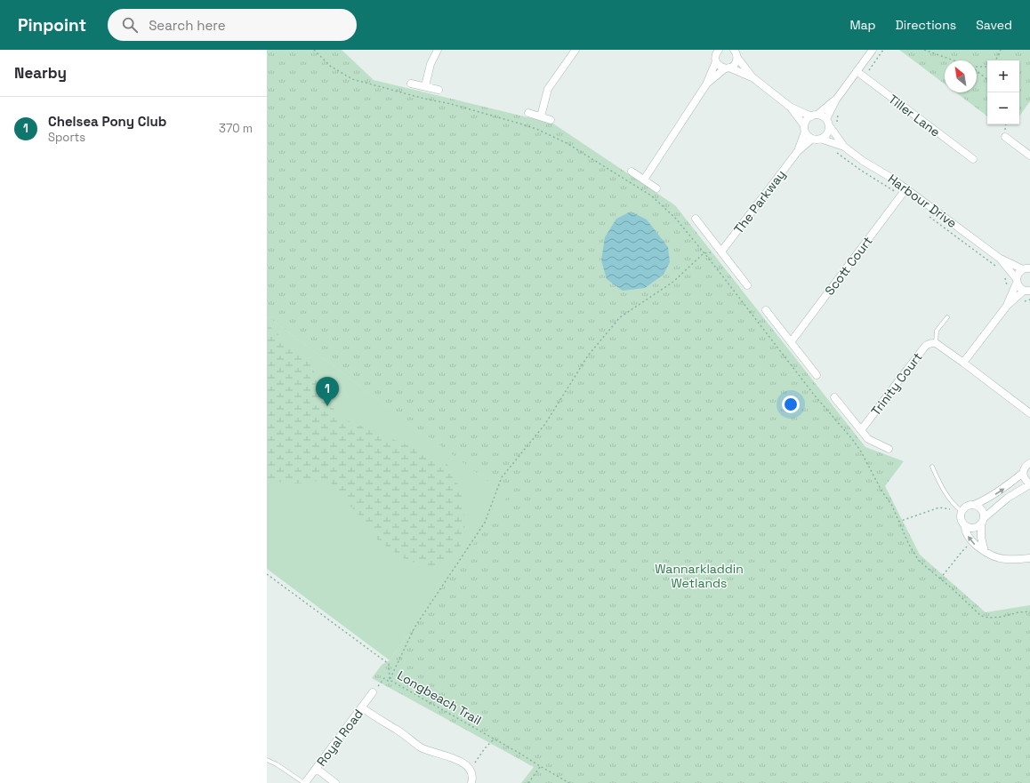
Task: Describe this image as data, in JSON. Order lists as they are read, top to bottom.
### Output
{
  "streets": {
    "street": [
      "Tiller Lane",
      "Harbour Drive",
      "The Parkway",
      "Scott Court",
      "Trinity Court",
      "Royal Road"
    ],
    "path": ["Longbeach Trail"]
  },
  "crossings": [
    ["Tiller Lane", "The Parkway"],
    ["Harbour Drive", "The Parkway"],
    ["Harbour Drive", "Scott Court"]
  ],
  "parks": ["Wannarkladdin Wetlands"],
  "north": "top left",
  "page": {
    "header": "Pinpoint",
    "search": "Search here",
    "nav": ["Map", "Directions", "Saved"],
    "heading": "Nearby",
    "map_buttons": ["+", "−"],
    "list": [
      {
        "mark": "1",
        "name": "Chelsea Pony Club",
        "note": "Sports",
        "value": "370 m"
      }
    ],
    "pins": "1"
  }
}
